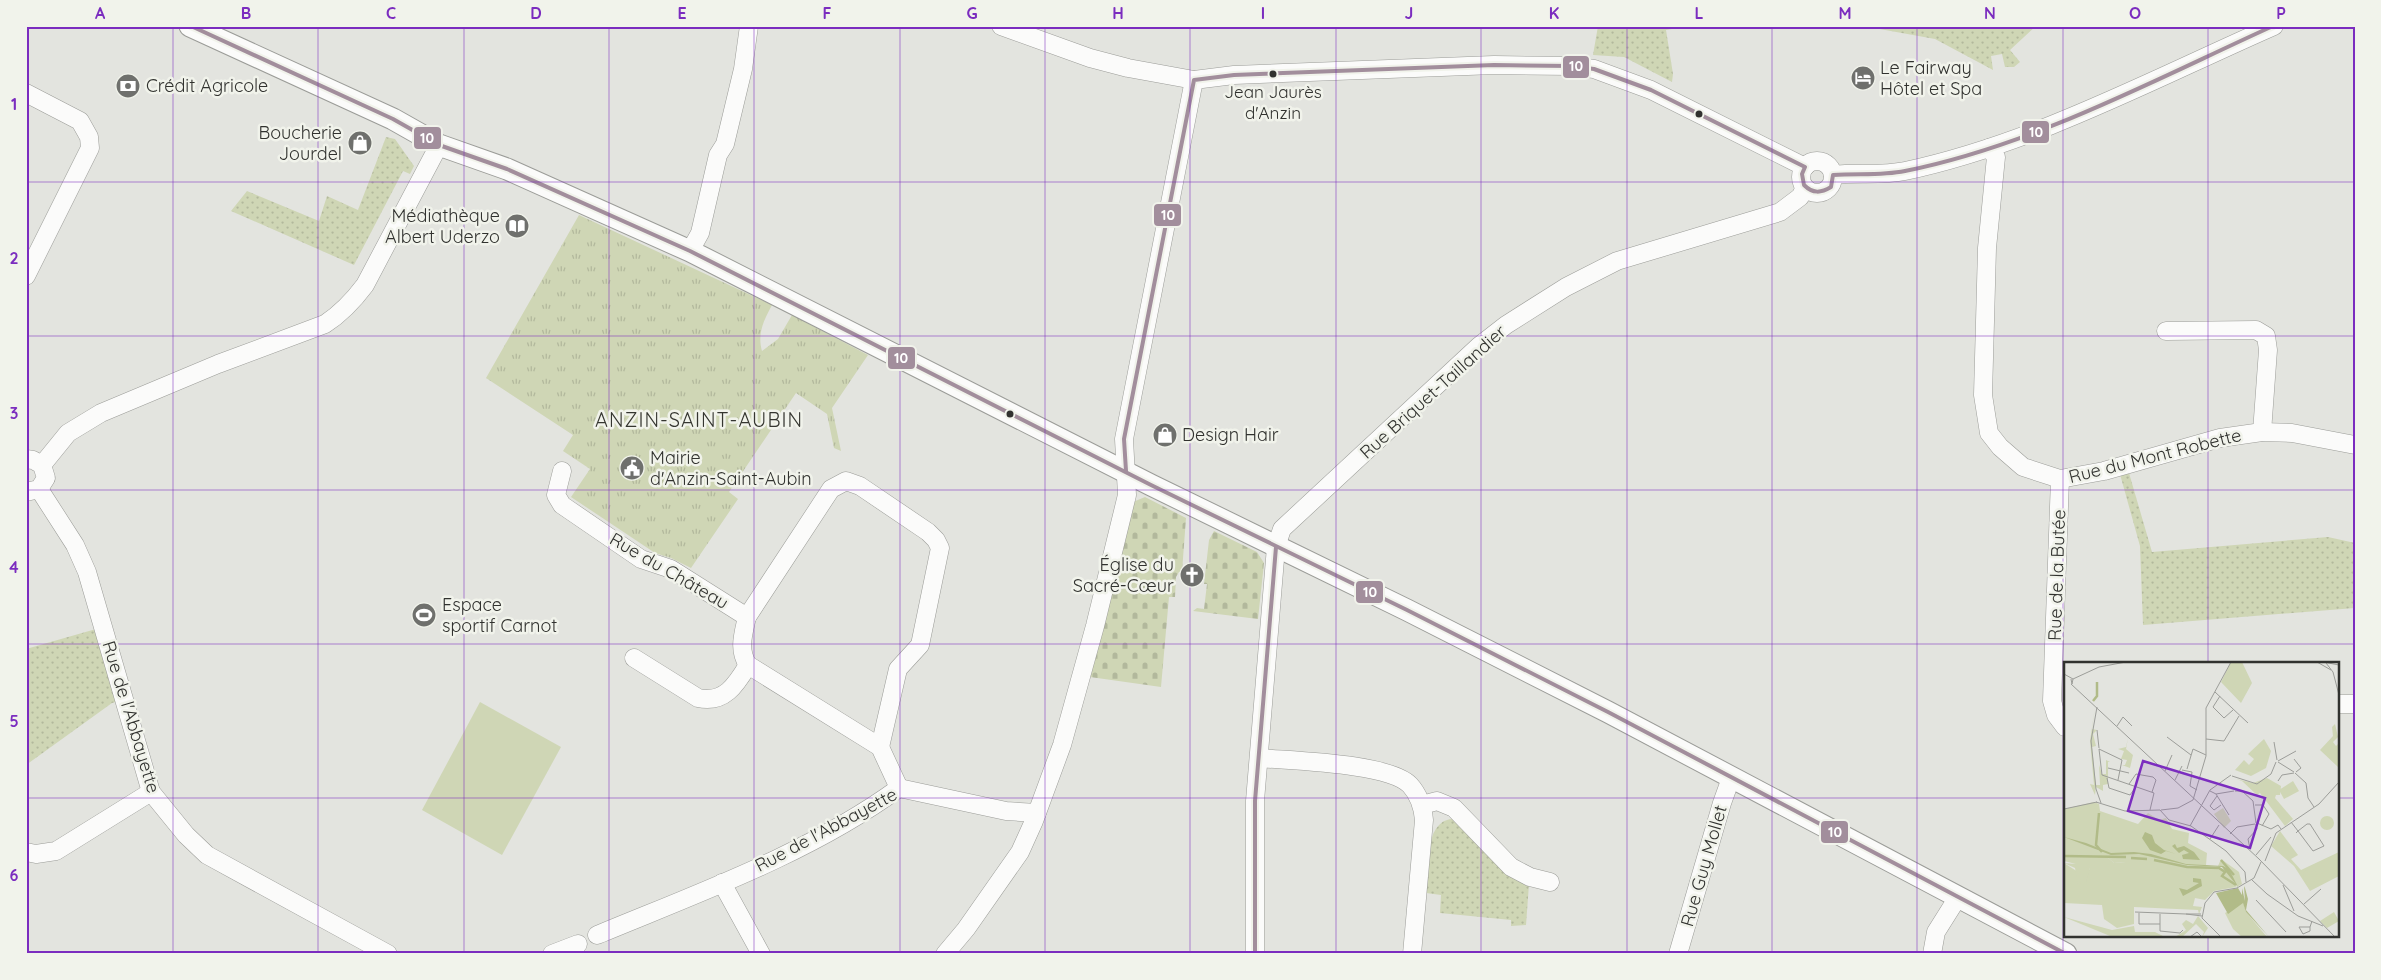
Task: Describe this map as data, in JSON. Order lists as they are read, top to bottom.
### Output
{
  "streets": {
    "street": [
      "Rue Briquet-Taillandier",
      "Rue du Mont Robette",
      "Rue du Château",
      "Rue de la Butée",
      "Rue de l'Abbayette",
      "Rue Guy Mollet"
    ]
  },
  "crossings": [
    ["Rue du Mont Robette", "Rue de la Butée"]
  ],
  "districts": ["ANZIN-SAINT-AUBIN"],
  "places": {
    "other": ["Jean Jaurès d'Anzin"],
    "hotel": ["Le Fairway Hôtel et Spa"],
    "bank": ["Crédit Agricole"],
    "shop": ["Boucherie Jourdel", "Design Hair"],
    "library": ["Médiathèque Albert Uderzo"],
    "public building": ["Mairie d'Anzin-Saint-Aubin"],
    "church": ["Église du Sacré-Cœur"],
    "sports": ["Espace sportif Carnot"]
  },
  "lines": ["transit line 10"],
  "grid": {
    "columns": [
      "A",
      "B",
      "C",
      "D",
      "E",
      "F",
      "G",
      "H",
      "I",
      "J",
      "K",
      "L",
      "M",
      "N",
      "O",
      "P"
    ],
    "rows": [
      "1",
      "2",
      "3",
      "4",
      "5",
      "6"
    ]
  }
}
